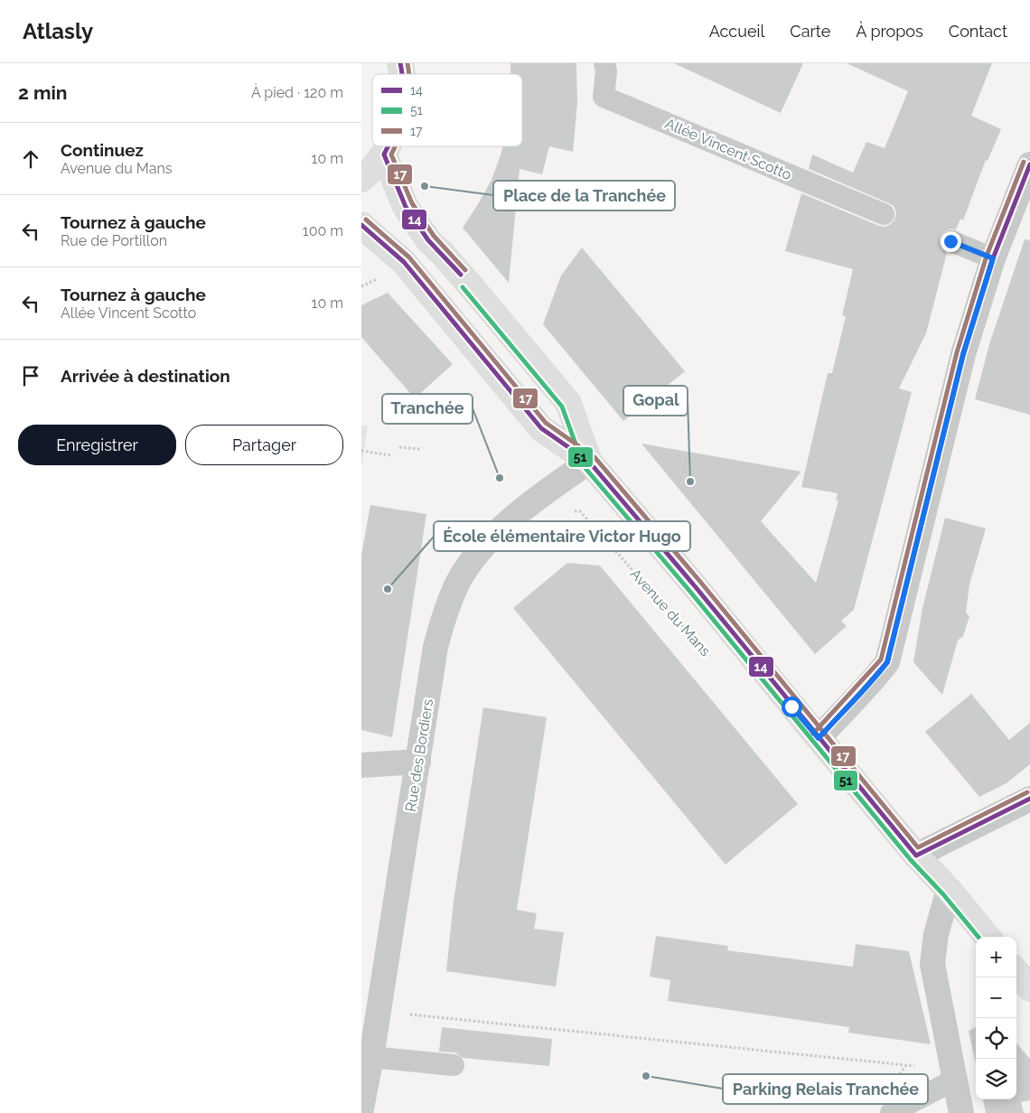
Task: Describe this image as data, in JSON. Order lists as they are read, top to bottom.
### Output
{
  "streets": {
    "street": ["Rue des Bordiers"],
    "lane": ["Allée Vincent Scotto"],
    "path": ["Avenue du Mans"]
  },
  "places": [
    "Place de la Tranchée",
    "Tranchée",
    "Gopal",
    "École élémentaire Victor Hugo",
    "Parking Relais Tranchée"
  ],
  "lines": ["transit line 14", "transit line 17", "transit line 51"],
  "legend": ["14", "51", "17"],
  "page": {
    "header": "Atlasly",
    "nav": [
      "Accueil",
      "Carte",
      "À propos",
      "Contact"
    ],
    "heading": ["2 min", "À pied · 120 m"],
    "list": [
      ["Continuez", "Avenue du Mans", "10 m"],
      ["Tournez à gauche", "Rue de Portillon", "100 m"],
      ["Tournez à gauche", "Allée Vincent Scotto", "10 m"],
      "Arrivée à destination"
    ],
    "buttons": ["Enregistrer", "Partager"],
    "map_buttons": ["+", "−"]
  }
}
